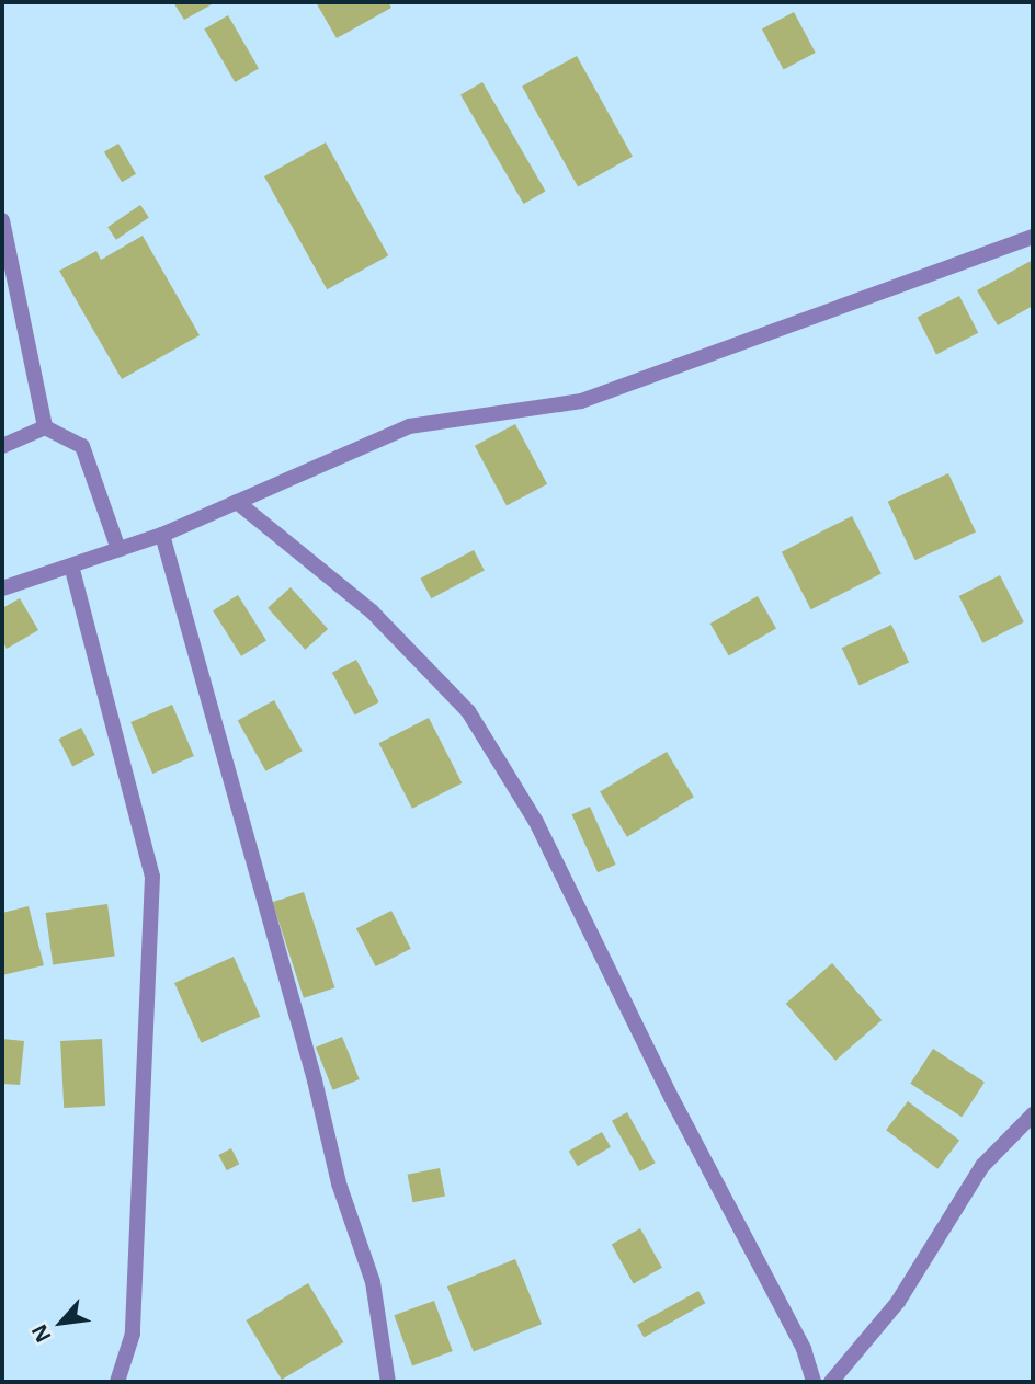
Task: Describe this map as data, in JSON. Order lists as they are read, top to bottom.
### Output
{
  "north": "bottom left"
}
